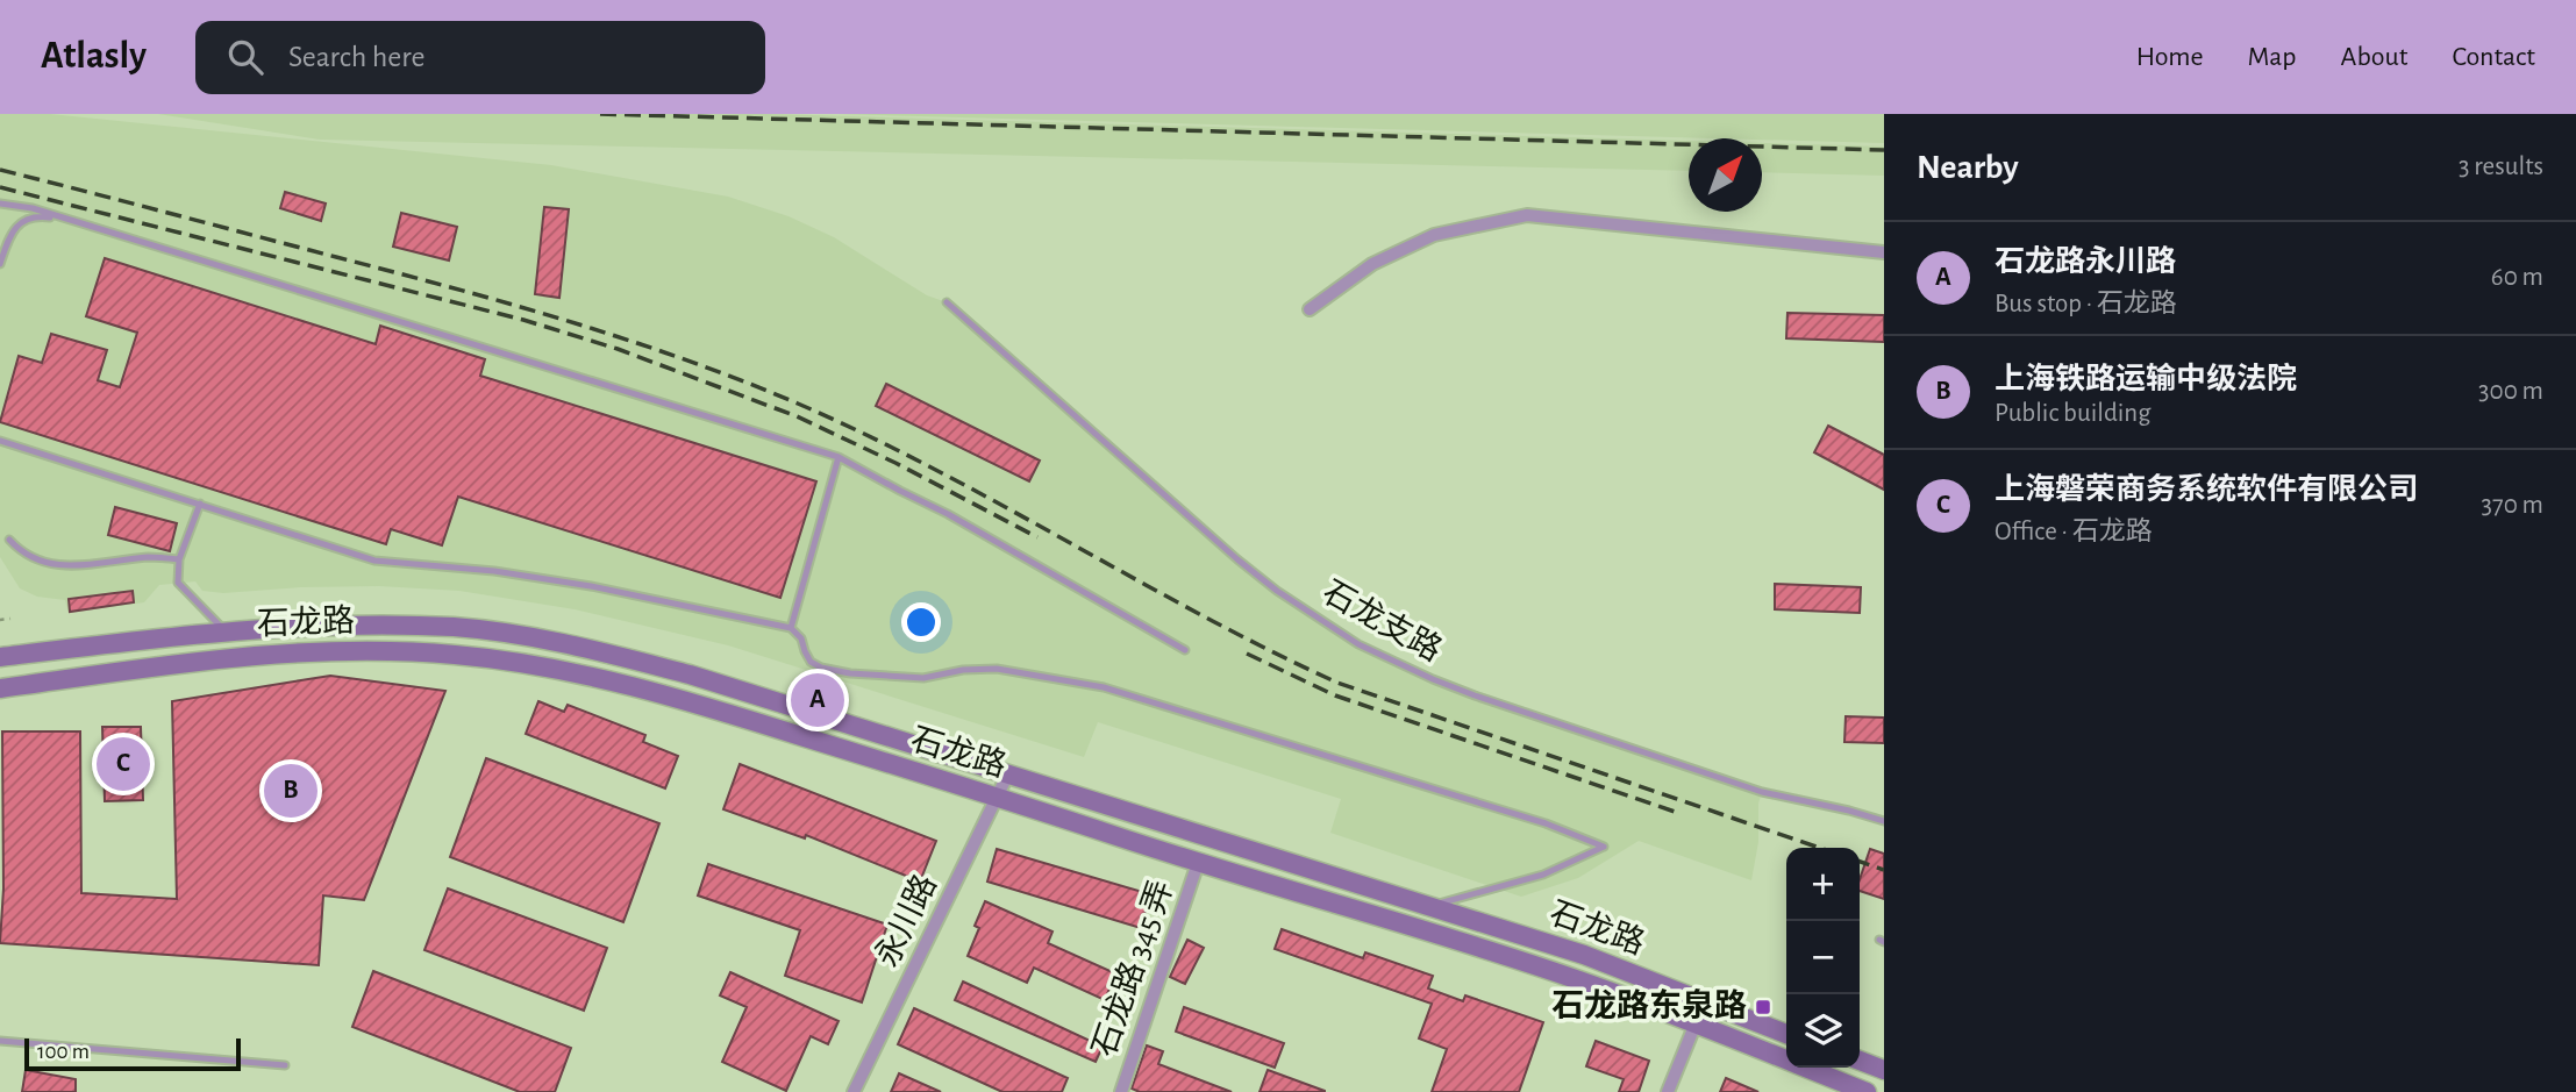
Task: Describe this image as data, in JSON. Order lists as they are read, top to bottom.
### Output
{
  "streets": {
    "main road": ["石龙路"],
    "street": ["永川路", "石龙路 345 弄"],
    "lane": ["石龙支路"]
  },
  "crossings": [
    ["石龙路", "永川路"],
    ["石龙路", "石龙路 345 弄"]
  ],
  "places": {
    "transit": ["石龙路东泉路"]
  },
  "scale_bar": "100 m",
  "north": "top right",
  "page": {
    "header": "Atlasly",
    "search": "Search here",
    "nav": [
      "Home",
      "Map",
      "About",
      "Contact"
    ],
    "heading": ["Nearby", "3 results"],
    "list": [
      {
        "mark": "A",
        "name": "石龙路永川路",
        "note": "Bus stop · 石龙路",
        "value": "60 m"
      },
      {
        "mark": "B",
        "name": "上海铁路运输中级法院",
        "note": "Public building",
        "value": "300 m"
      },
      {
        "mark": "C",
        "name": "上海磐荣商务系统软件有限公司",
        "note": "Office · 石龙路",
        "value": "370 m"
      }
    ],
    "pins": ["A", "C", "B"],
    "map_buttons": ["+", "−"],
    "scale": "100 m"
  }
}
